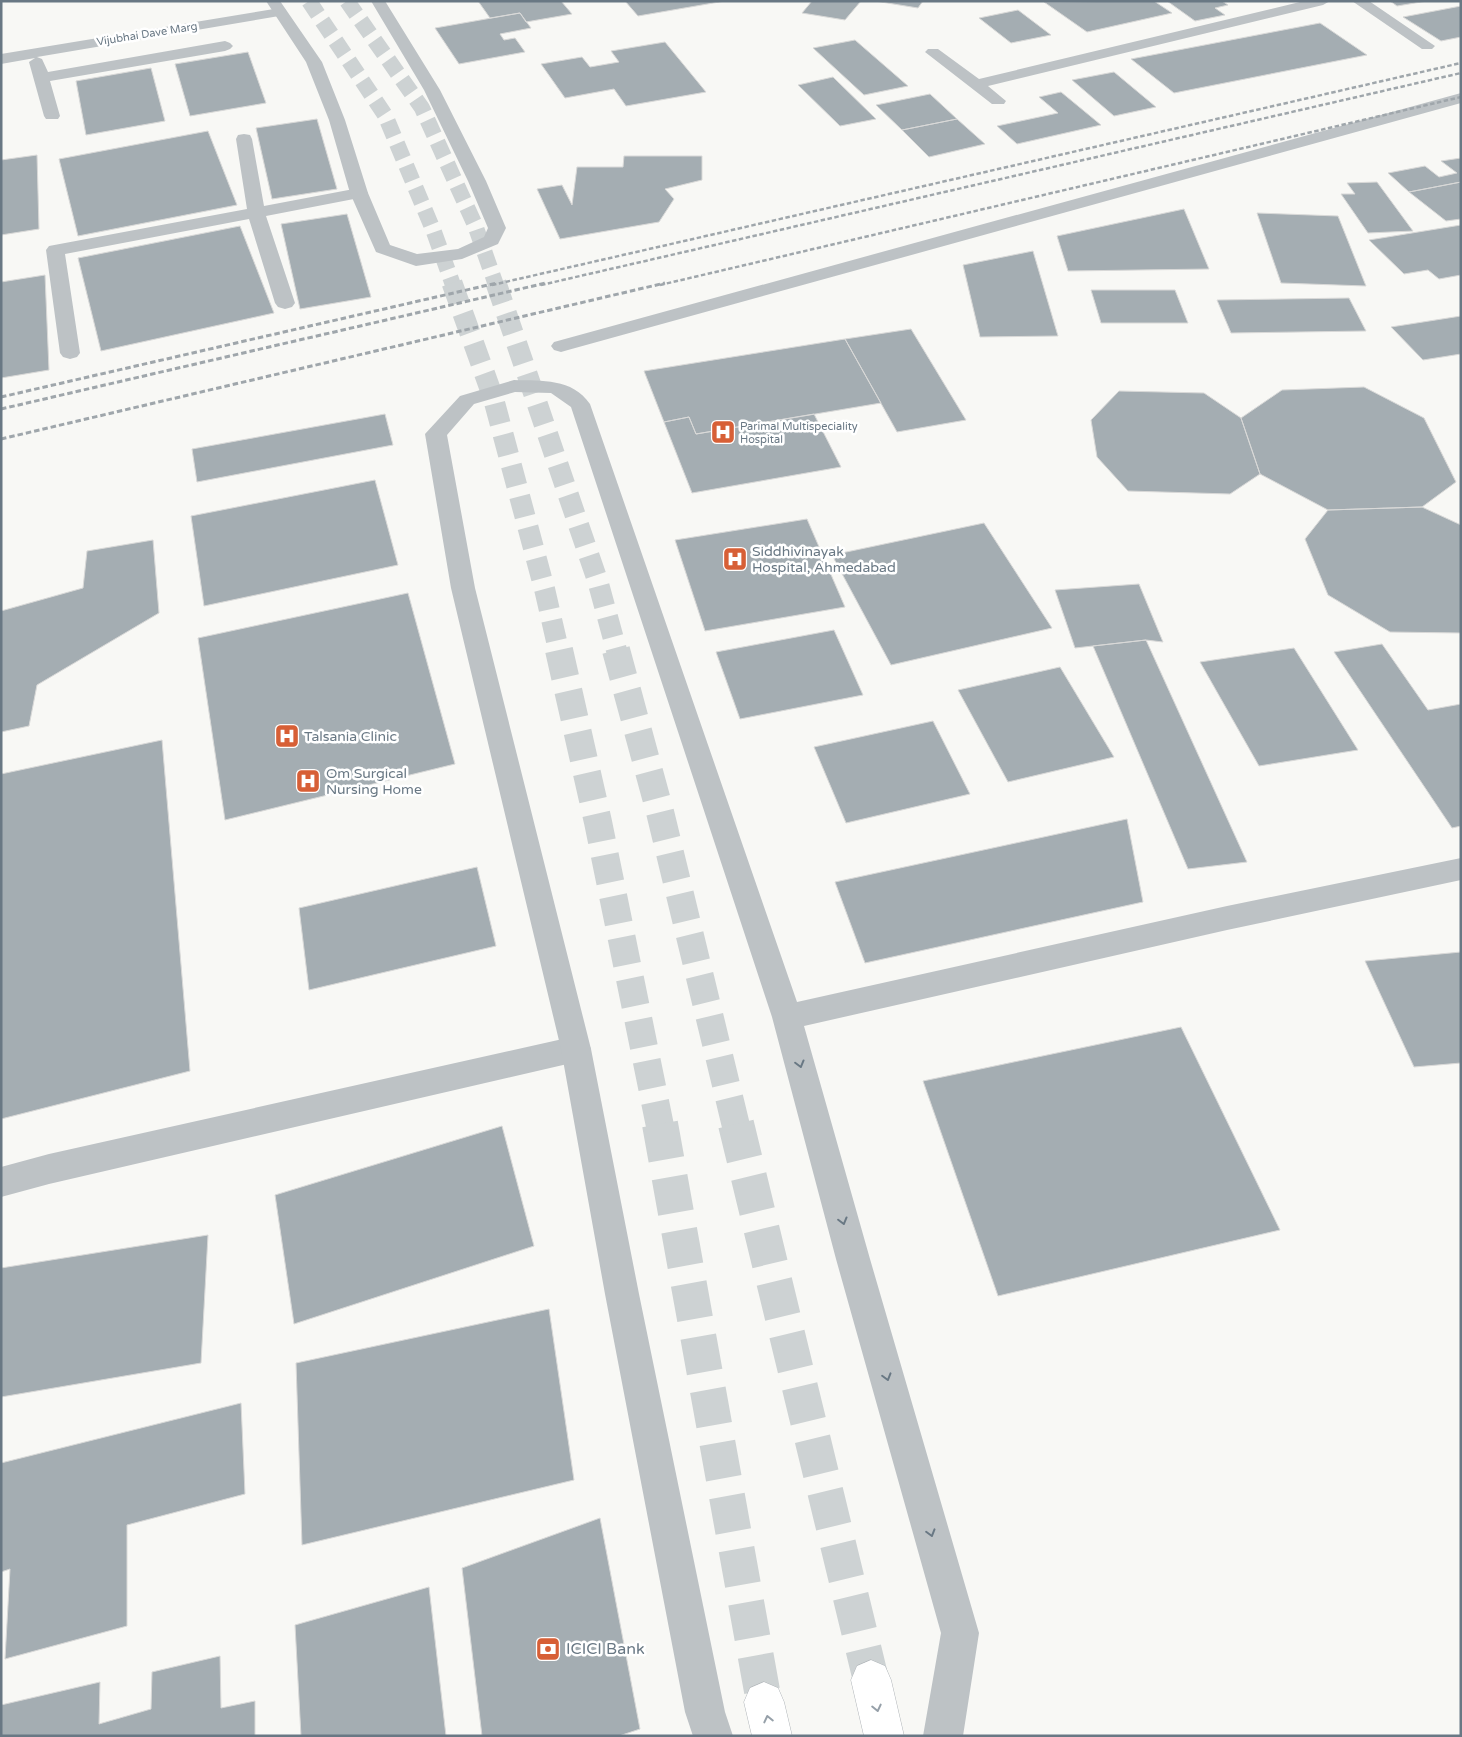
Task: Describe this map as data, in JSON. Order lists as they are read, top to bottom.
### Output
{
  "streets": {
    "street": ["Vijubhai Dave Marg"]
  },
  "places": {
    "hospital": [
      "Parimal Multispeciality Hospital",
      "Siddhivinayak Hospital, Ahmedabad",
      "Talsania Clinic",
      "Om Surgical Nursing Home"
    ],
    "bank": ["ICICI Bank"]
  }
}
